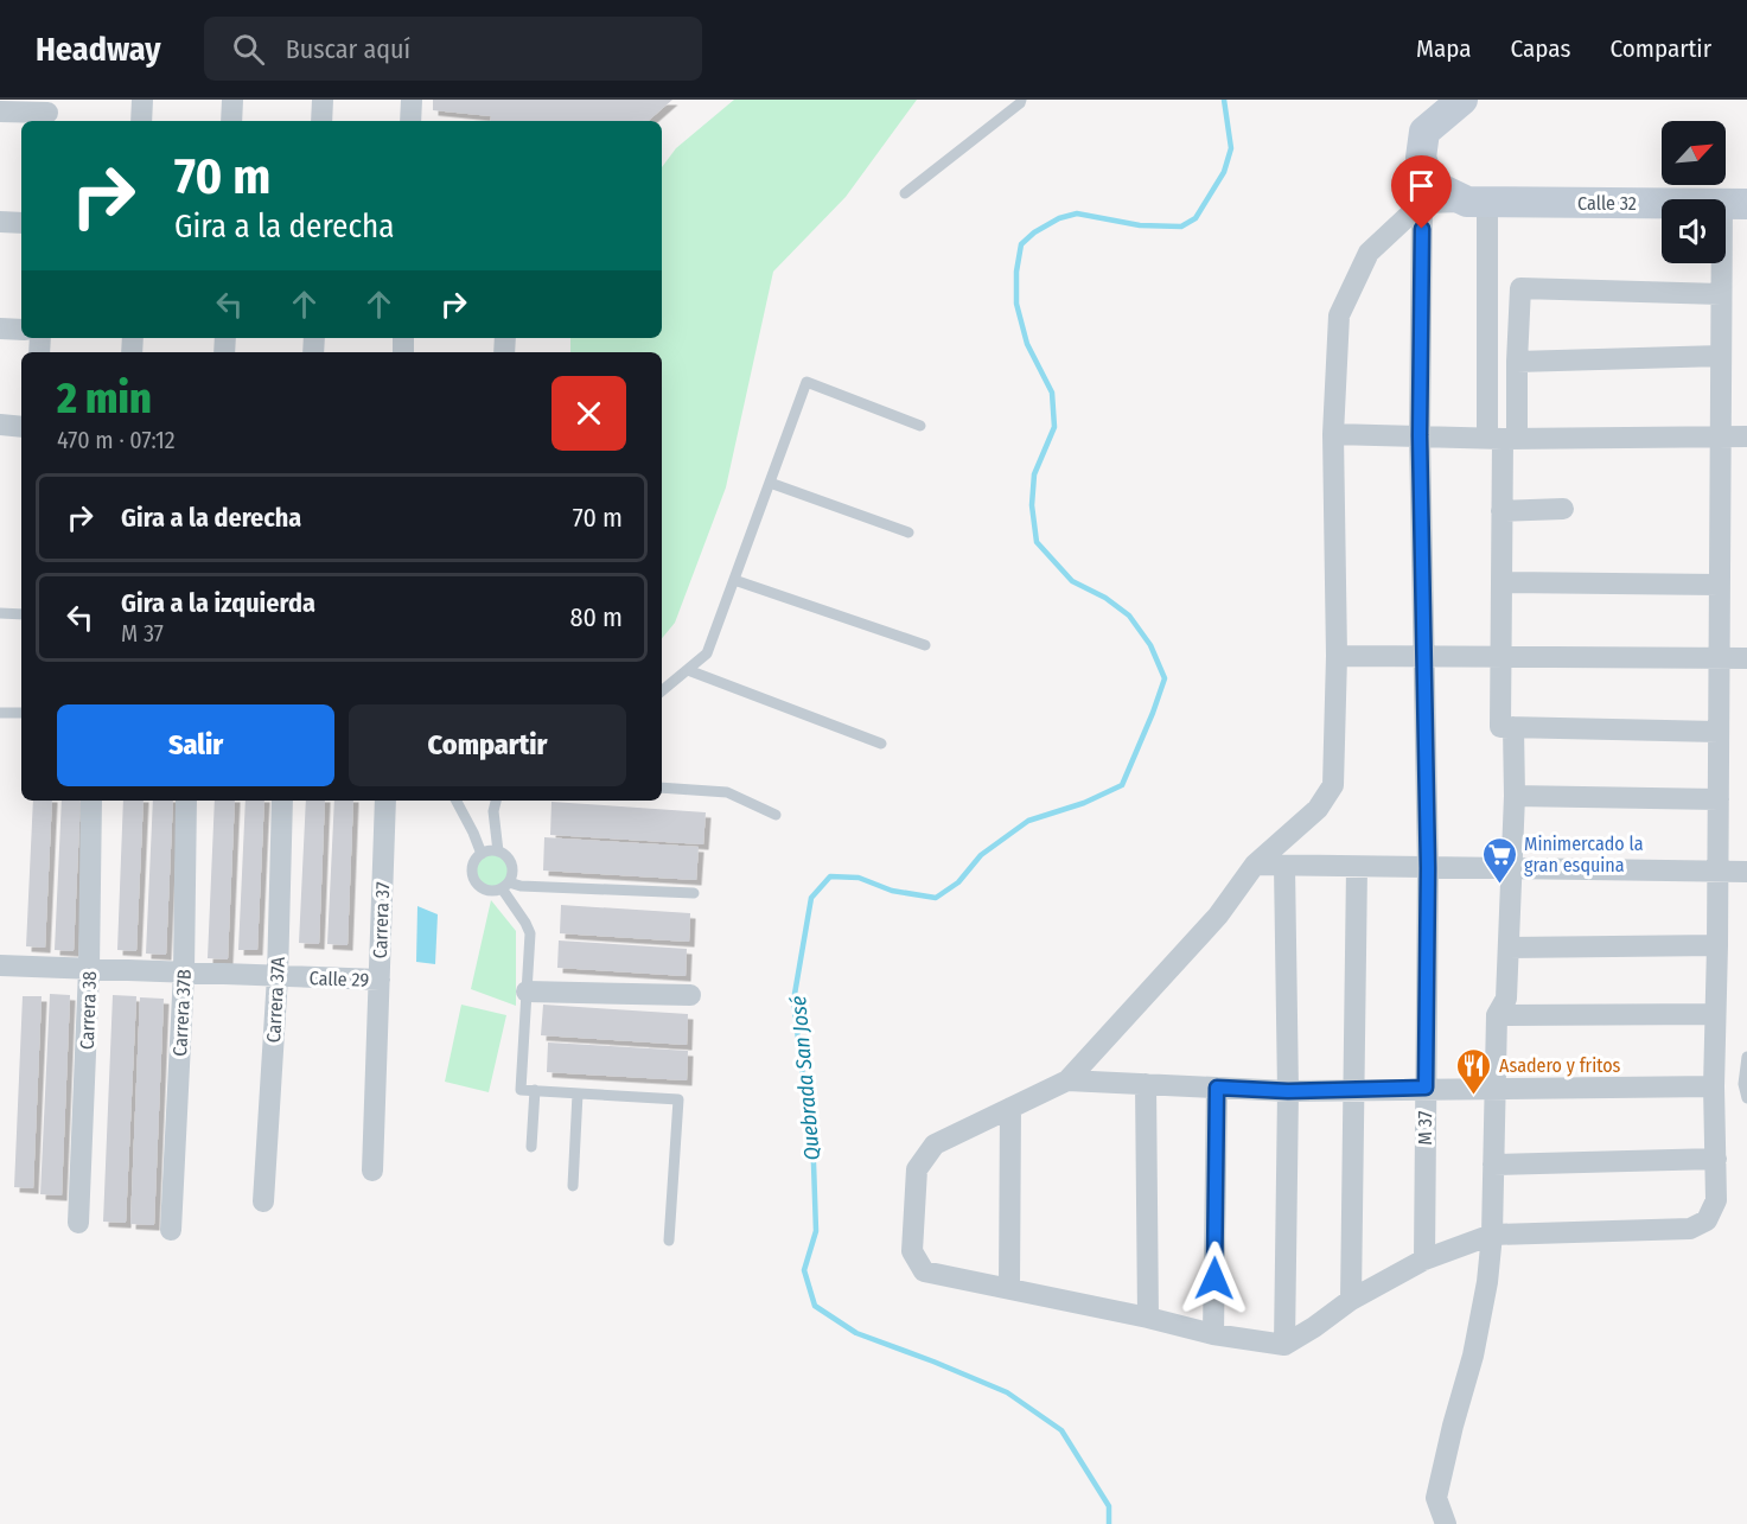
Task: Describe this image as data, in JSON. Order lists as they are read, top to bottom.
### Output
{
  "streets": {
    "street": [
      "Calle 32",
      "Carrera 37",
      "Calle 29",
      "Carrera 37A",
      "Carrera 38",
      "Carrera 37B",
      "M 37"
    ]
  },
  "crossings": [
    ["Carrera 37", "Calle 29"],
    ["Calle 29", "Carrera 37A"],
    ["Calle 29", "Carrera 38"],
    ["Calle 29", "Carrera 37B"]
  ],
  "water": ["Quebrada San José"],
  "places": {
    "supermarket": ["Minimercado la gran esquina"],
    "restaurant": ["Asadero y fritos"]
  },
  "north": "top right",
  "page": {
    "header": "Headway",
    "search": "Buscar aquí",
    "nav": ["Mapa", "Capas", "Compartir"],
    "turn": ["70 m", "Gira a la derecha"],
    "heading": ["2 min", "470 m · 07:12"],
    "list": [
      {
        "name": "Gira a la derecha",
        "value": "70 m"
      },
      {
        "name": "Gira a la izquierda",
        "note": "M 37",
        "value": "80 m"
      }
    ],
    "buttons": ["Salir", "Compartir"]
  }
}
